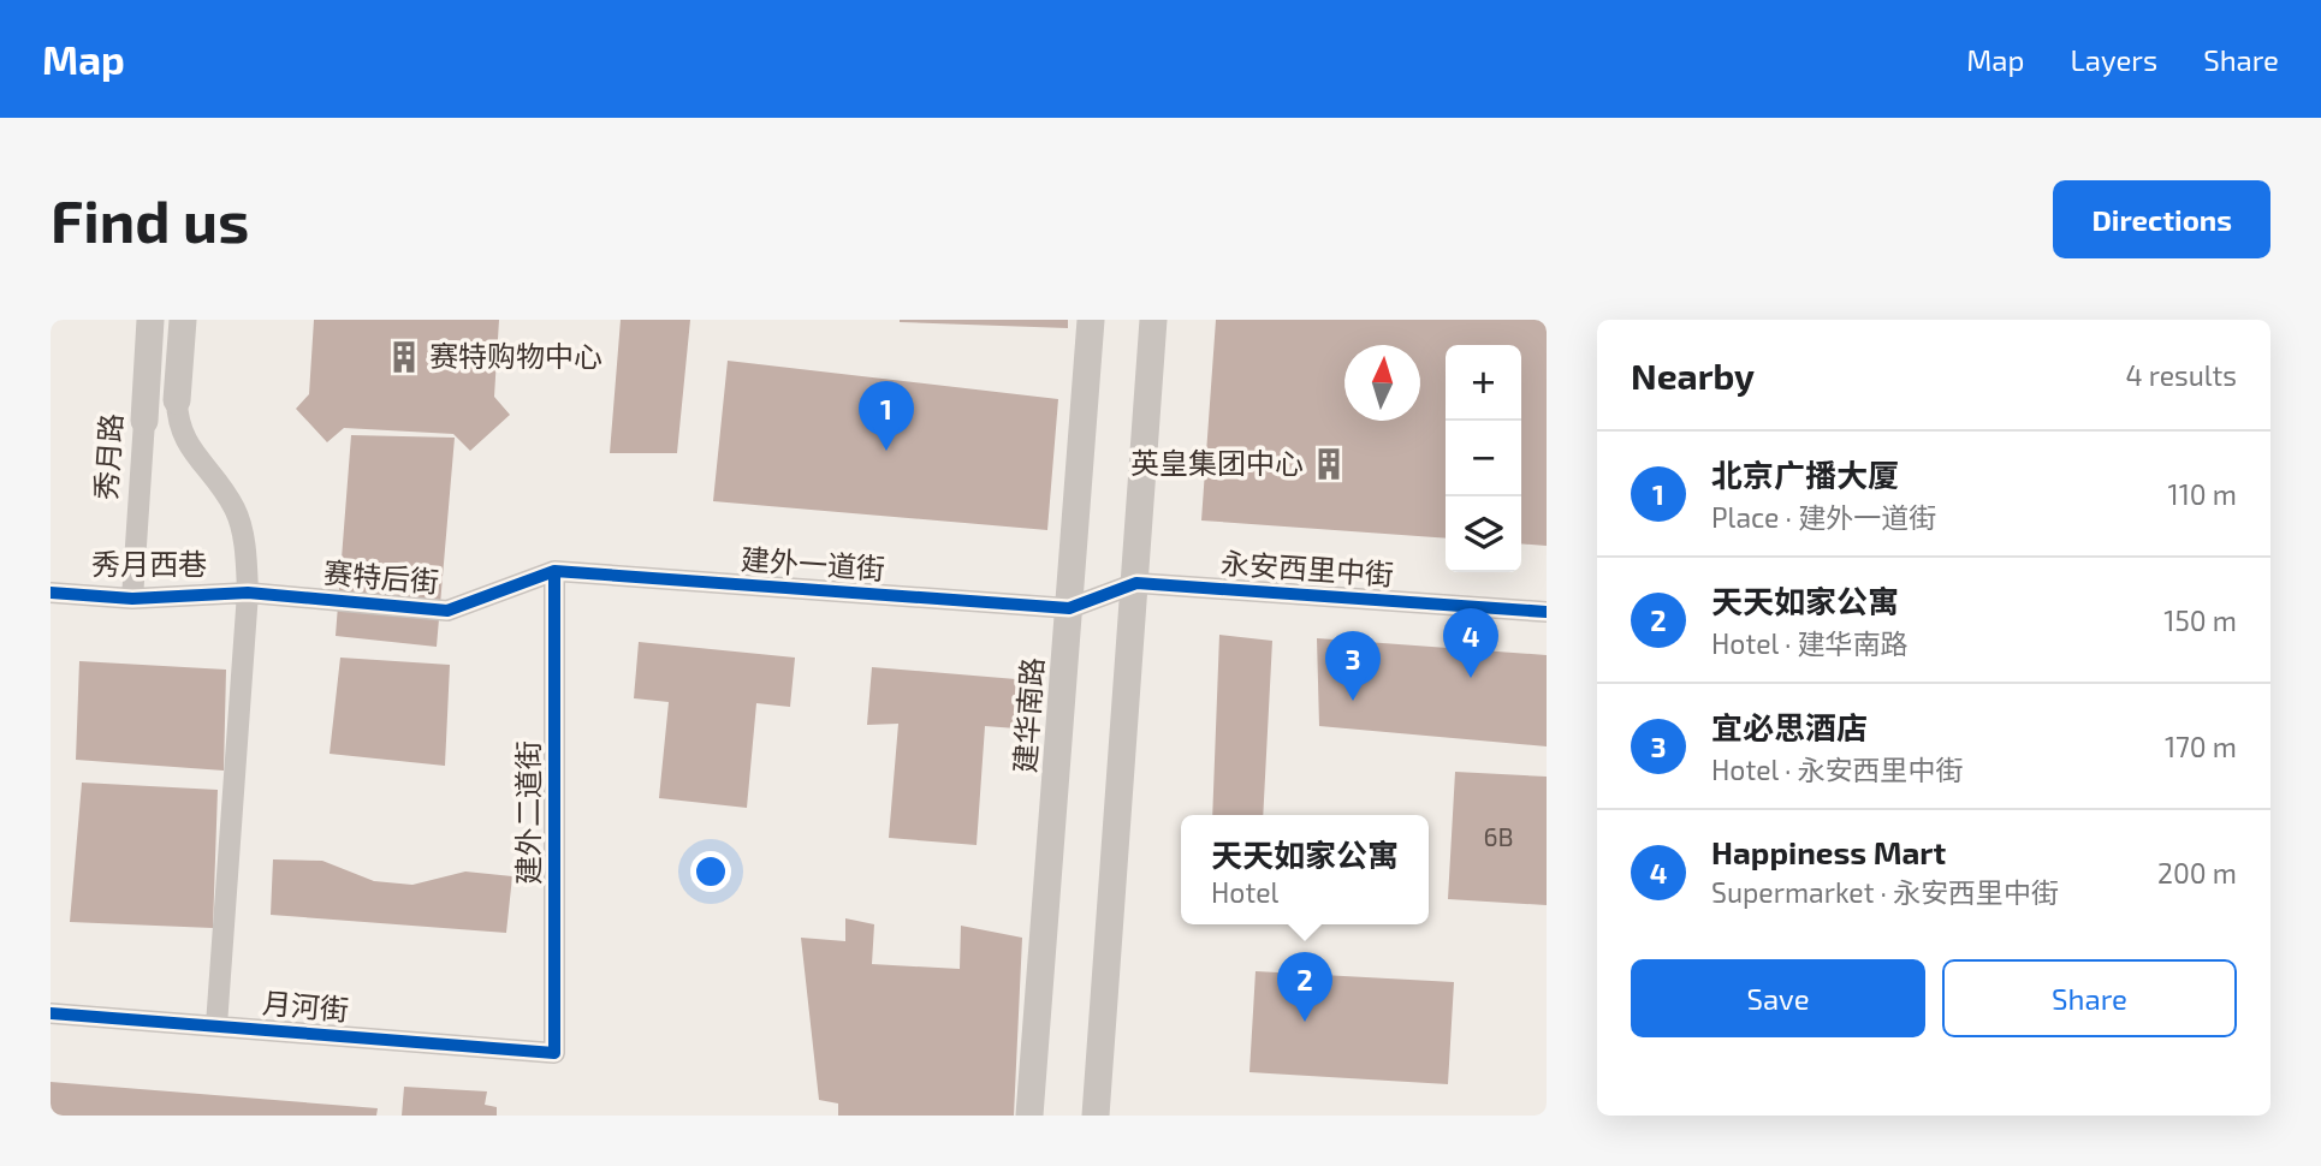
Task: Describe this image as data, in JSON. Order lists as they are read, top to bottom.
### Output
{
  "streets": {
    "street": [
      "秀月路",
      "秀月西巷",
      "建外一道街",
      "永安西里中街",
      "赛特后街",
      "建华南路",
      "建外二道街",
      "月河街"
    ]
  },
  "crossings": [
    ["秀月路", "秀月西巷"],
    ["秀月西巷", "赛特后街"],
    ["建外一道街", "永安西里中街"],
    ["建外一道街", "赛特后街"],
    ["建外一道街", "建华南路"],
    ["建外一道街", "建外二道街"],
    ["永安西里中街", "建华南路"],
    ["赛特后街", "建外二道街"],
    ["建外二道街", "月河街"]
  ],
  "places": {
    "building": ["赛特购物中心", "英皇集团中心"]
  },
  "house_numbers": ["6B"],
  "north": "top",
  "page": {
    "header": "Map",
    "nav": ["Map", "Layers", "Share"],
    "buttons": [
      "Directions",
      ["Save", "Share"]
    ],
    "title": "Find us",
    "heading": ["Nearby", "4 results"],
    "map_buttons": ["+", "−"],
    "pins": [
      "1",
      "4",
      "3",
      "2"
    ],
    "list": [
      {
        "mark": "1",
        "name": "北京广播大厦",
        "note": "Place · 建外一道街",
        "value": "110 m"
      },
      {
        "mark": "2",
        "name": "天天如家公寓",
        "note": "Hotel · 建华南路",
        "value": "150 m"
      },
      {
        "mark": "3",
        "name": "宜必思酒店",
        "note": "Hotel · 永安西里中街",
        "value": "170 m"
      },
      {
        "mark": "4",
        "name": "Happiness Mart",
        "note": "Supermarket · 永安西里中街",
        "value": "200 m"
      }
    ],
    "popup": ["天天如家公寓", "Hotel"]
  }
}
